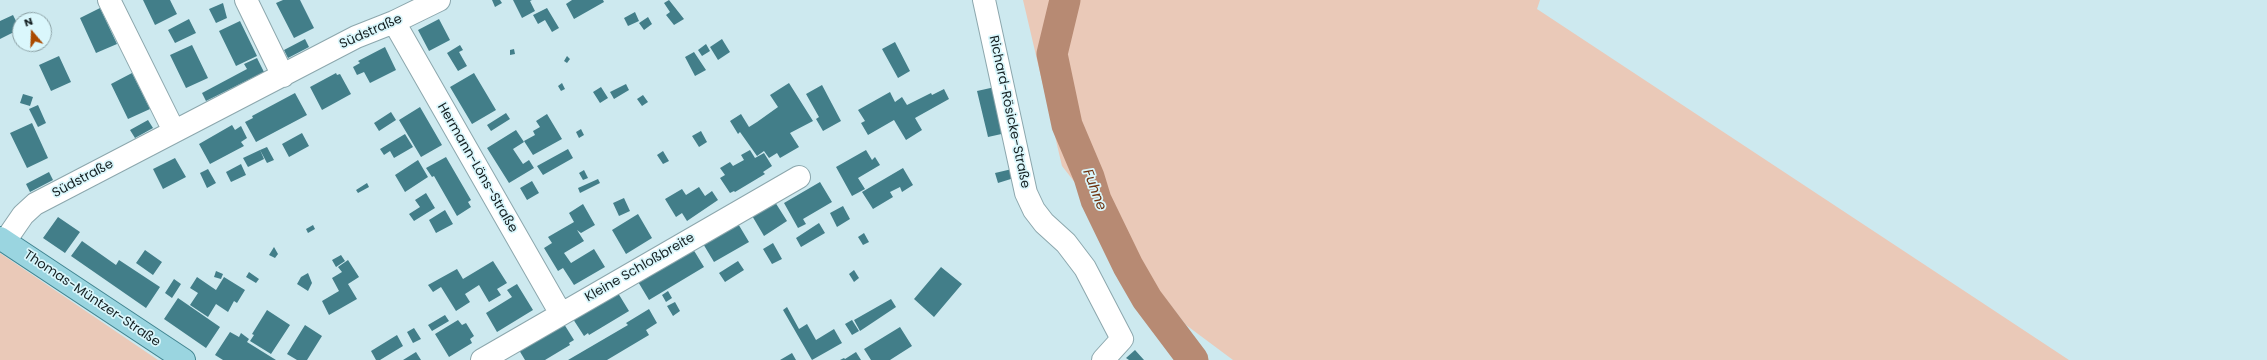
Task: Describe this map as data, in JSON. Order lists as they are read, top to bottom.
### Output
{
  "streets": {
    "main road": ["Thomas-Müntzer-Straße"],
    "street": [
      "Südstraße",
      "Richard-Rösicke-Straße",
      "Hermann-Löns-Straße",
      "Kleine Schloßbreite"
    ]
  },
  "crossings": [
    ["Südstraße", "Hermann-Löns-Straße"],
    ["Südstraße", "Thomas-Müntzer-Straße"],
    ["Hermann-Löns-Straße", "Kleine Schloßbreite"]
  ],
  "water": ["Fuhne"],
  "north": "top"
}
